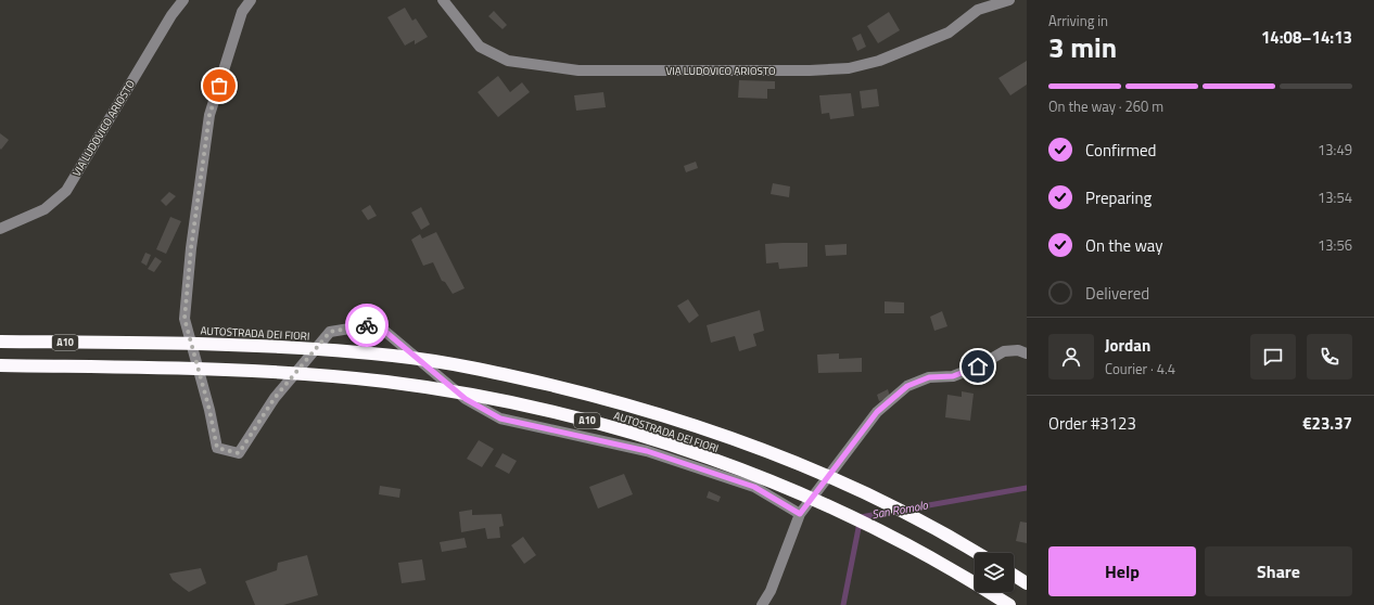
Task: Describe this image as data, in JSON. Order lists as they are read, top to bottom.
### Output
{
  "streets": {
    "highway": ["AUTOSTRADA DEI FIORI", "A10"],
    "street": ["VIA LUDOVICO ARIOSTO"]
  },
  "water": ["San Romolo"],
  "page": {
    "heading": ["3 min", "Arriving in", "14:08–14:13"],
    "panel": [
      "Jordan",
      "Courier · 4.4",
      "Order #3123",
      "€23.37"
    ],
    "bar": "On the way · 260 m",
    "list": [
      ["Confirmed", "13:49"],
      ["Preparing", "13:54"],
      ["On the way", "13:56"],
      "Delivered"
    ],
    "buttons": ["Help", "Share"]
  }
}
